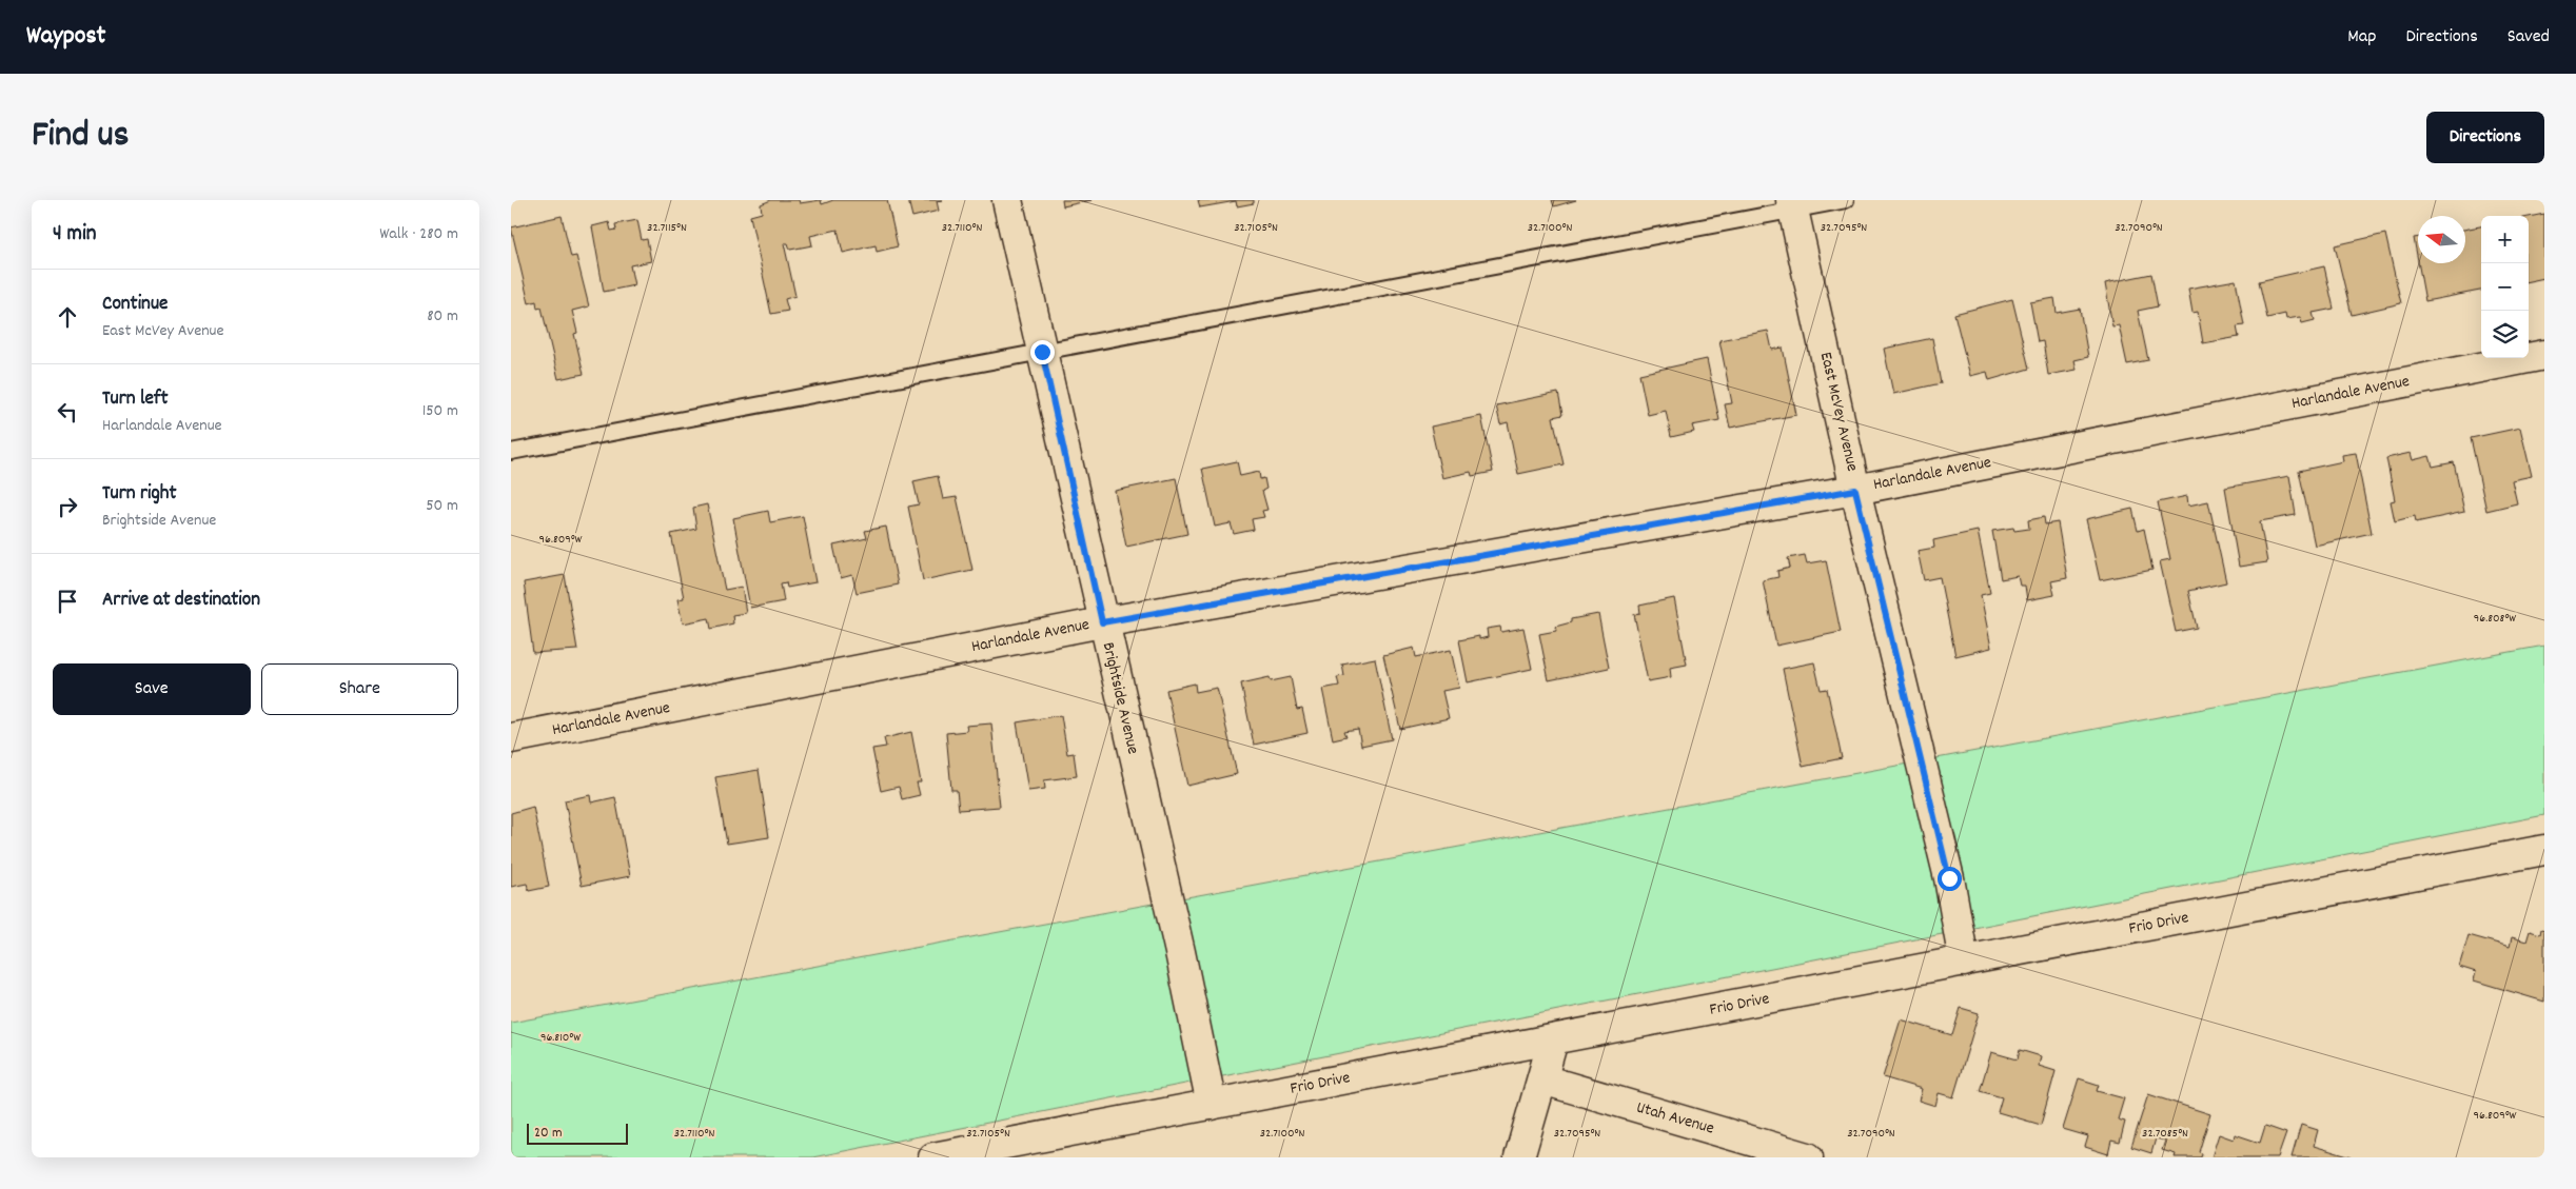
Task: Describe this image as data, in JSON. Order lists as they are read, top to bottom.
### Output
{
  "streets": {
    "street": [
      "Harlandale Avenue",
      "East McVey Avenue",
      "Brightside Avenue",
      "Frio Drive",
      "Utah Avenue"
    ]
  },
  "crossings": [
    ["Harlandale Avenue", "East McVey Avenue"],
    ["Harlandale Avenue", "Brightside Avenue"],
    ["East McVey Avenue", "Frio Drive"],
    ["Brightside Avenue", "Frio Drive"]
  ],
  "scale_bar": "20 m",
  "north": "left",
  "page": {
    "header": "Waypost",
    "nav": ["Map", "Directions", "Saved"],
    "title": "Find us",
    "buttons": [
      "Directions",
      ["Save", "Share"]
    ],
    "heading": ["4 min", "Walk · 280 m"],
    "map_buttons": ["+", "−"],
    "list": [
      ["Continue", "East McVey Avenue", "80 m"],
      ["Turn left", "Harlandale Avenue", "150 m"],
      ["Turn right", "Brightside Avenue", "50 m"],
      "Arrive at destination"
    ],
    "scale": "20 m"
  },
  "coordinates": [
    "32.7115°N",
    "32.7110°N",
    "32.7105°N",
    "32.7100°N",
    "32.7095°N",
    "32.7090°N",
    "96.809°W",
    "96.808°W",
    "96.810°W",
    "32.7085°N"
  ]
}
